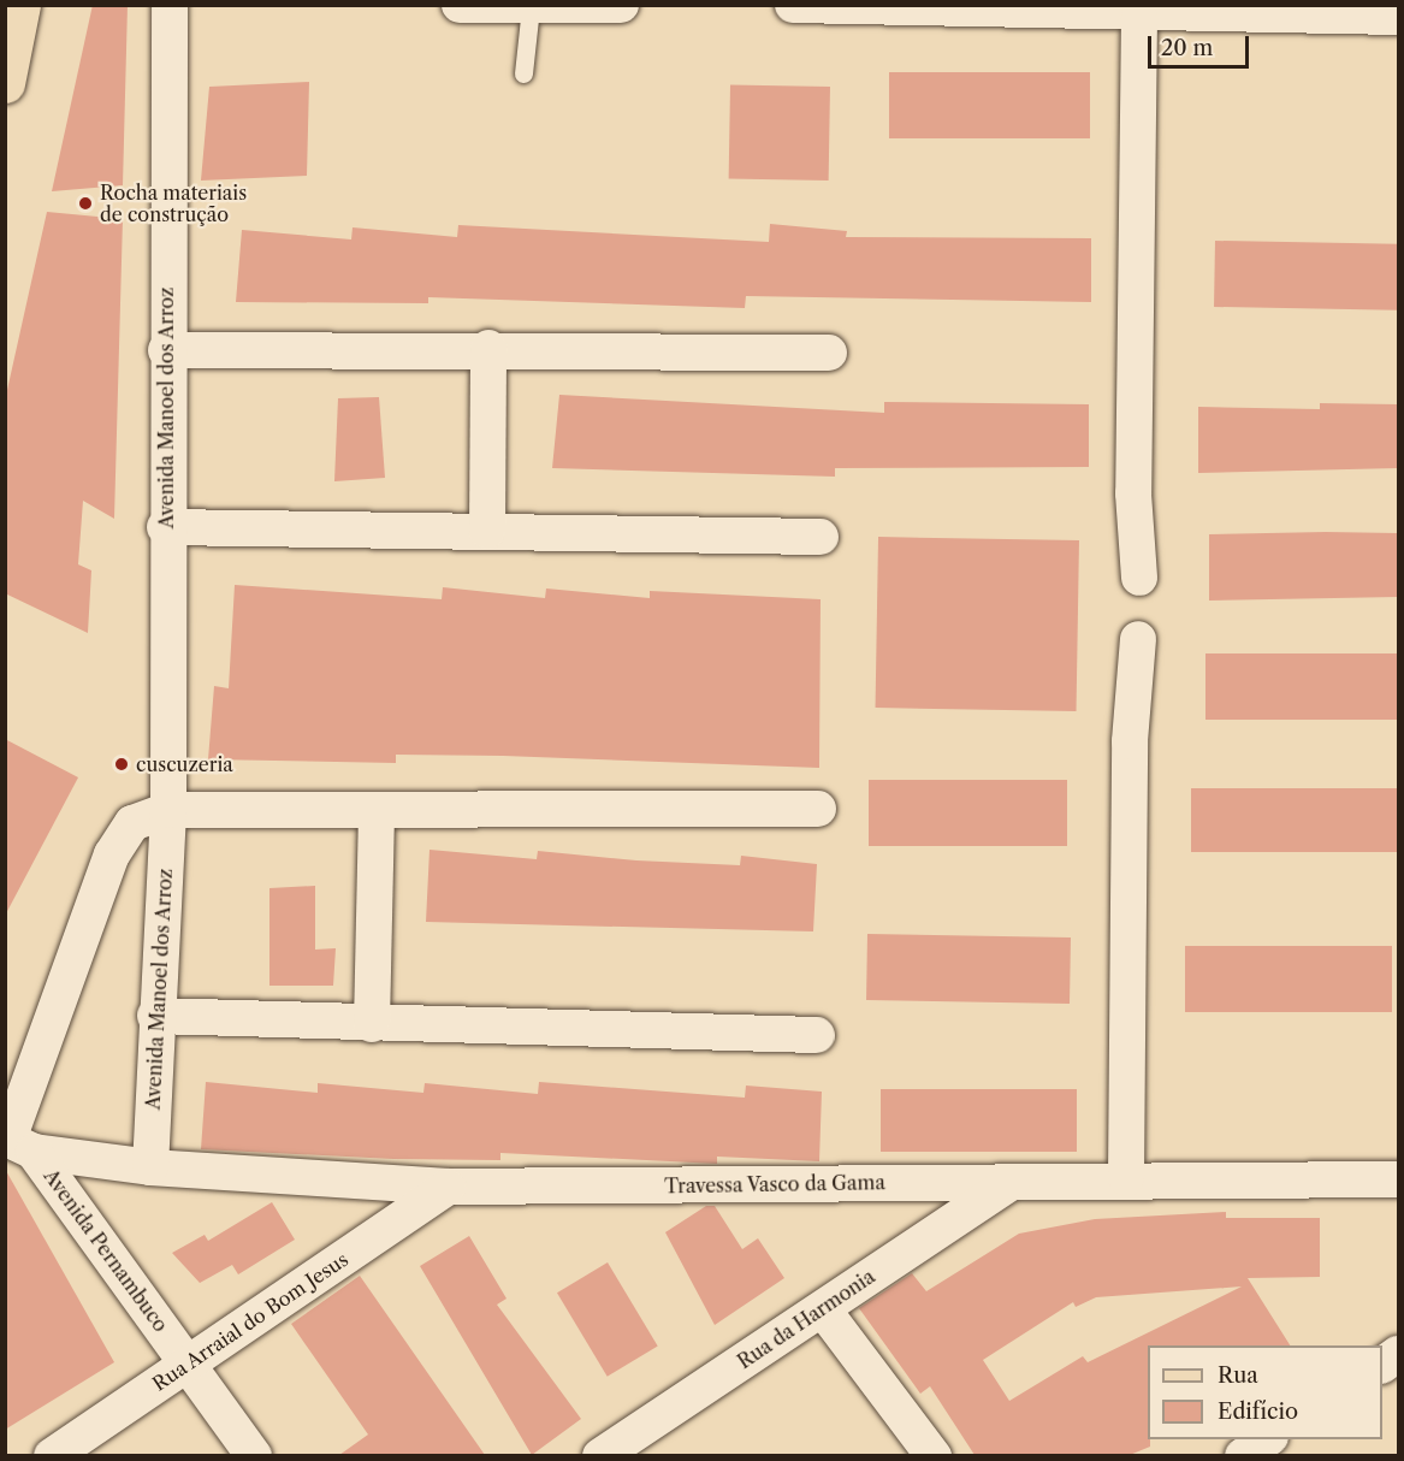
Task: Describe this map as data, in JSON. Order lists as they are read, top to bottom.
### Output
{
  "streets": {
    "street": [
      "Avenida Manoel dos Arroz",
      "Travessa Vasco da Gama",
      "Avenida Pernambuco",
      "Rua da Harmonia",
      "Rua Arraial do Bom Jesus"
    ]
  },
  "crossings": [
    ["Avenida Manoel dos Arroz", "Travessa Vasco da Gama"],
    ["Travessa Vasco da Gama", "Avenida Pernambuco"],
    ["Travessa Vasco da Gama", "Rua da Harmonia"],
    ["Travessa Vasco da Gama", "Rua Arraial do Bom Jesus"],
    ["Avenida Pernambuco", "Rua Arraial do Bom Jesus"]
  ],
  "places": ["Rocha materiais de construção", "cuscuzeria"],
  "legend": ["Rua", "Edifício"],
  "scale_bar": "20 m"
}
